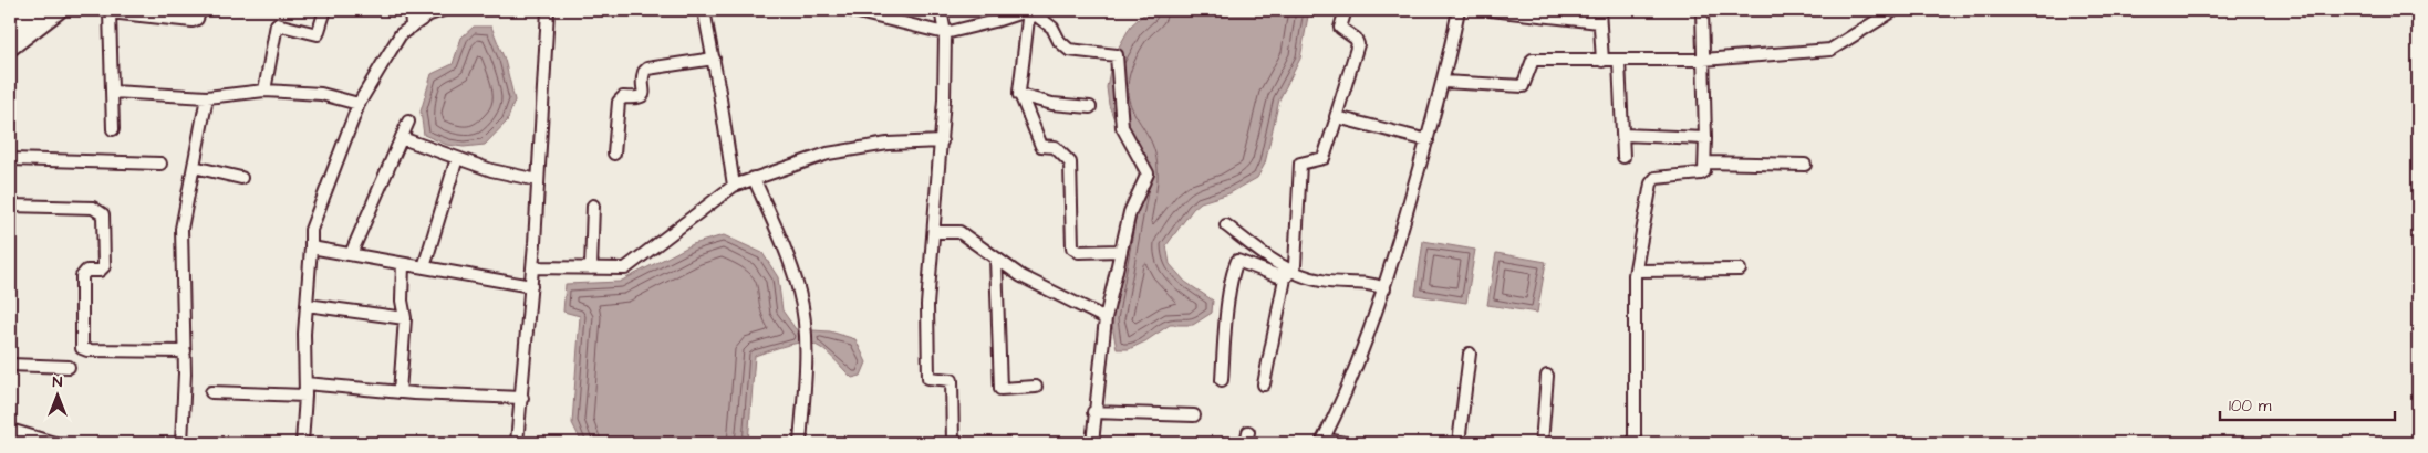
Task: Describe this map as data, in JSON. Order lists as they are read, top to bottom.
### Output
{
  "scale_bar": "100 m",
  "north": "top"
}
